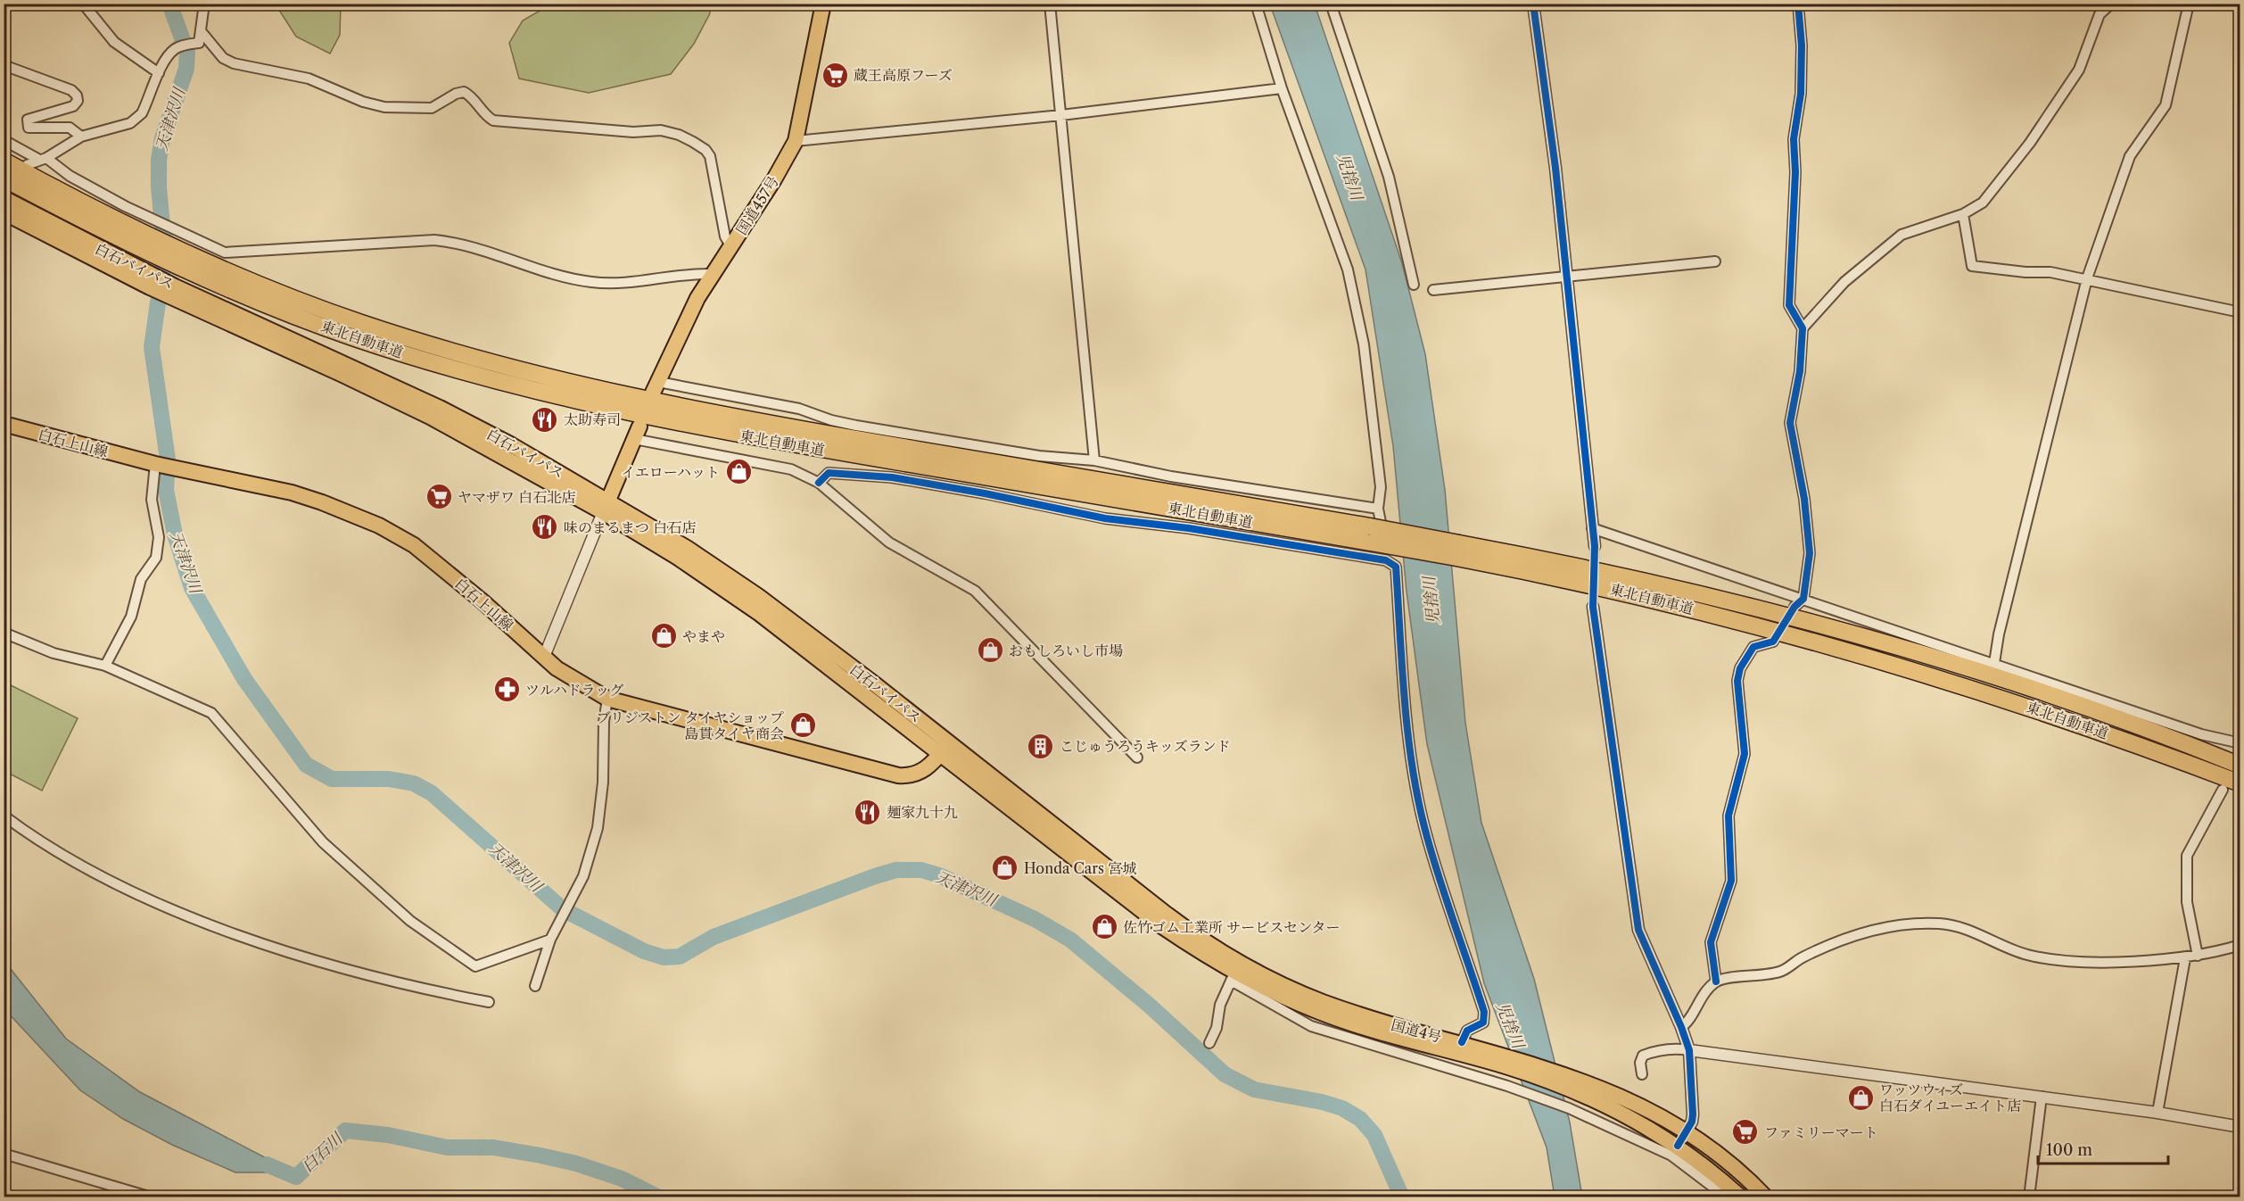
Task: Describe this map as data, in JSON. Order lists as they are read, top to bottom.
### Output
{
  "streets": {
    "highway": ["東北自動車道"],
    "main road": [
      "国道457号",
      "白石バイパス",
      "白石上山線",
      "国道4号"
    ]
  },
  "crossings": [
    ["白石バイパス", "白石上山線"],
    ["白石バイパス", "国道4号"]
  ],
  "water": ["天津沢川", "児捨川", "白石川"],
  "places": {
    "supermarket": ["蔵王高原フーズ", "ヤマザワ 白石北店", "ファミリーマート"],
    "restaurant": ["太助寿司", "味のまるまつ 白石店", "麺家九十九"],
    "shop": [
      "イエローハット",
      "やまや",
      "おもしろいし市場",
      "ブリジストン タイヤショップ 島貫タイヤ商会",
      "Honda Cars 宮城",
      "佐竹ゴム工業所 サービスセンター",
      "ワッツウィズ 白石ダイユーエイト店"
    ],
    "pharmacy": ["ツルハドラッグ"],
    "building": ["こじゅうろうキッズランド"]
  },
  "scale_bar": "100 m"
}
